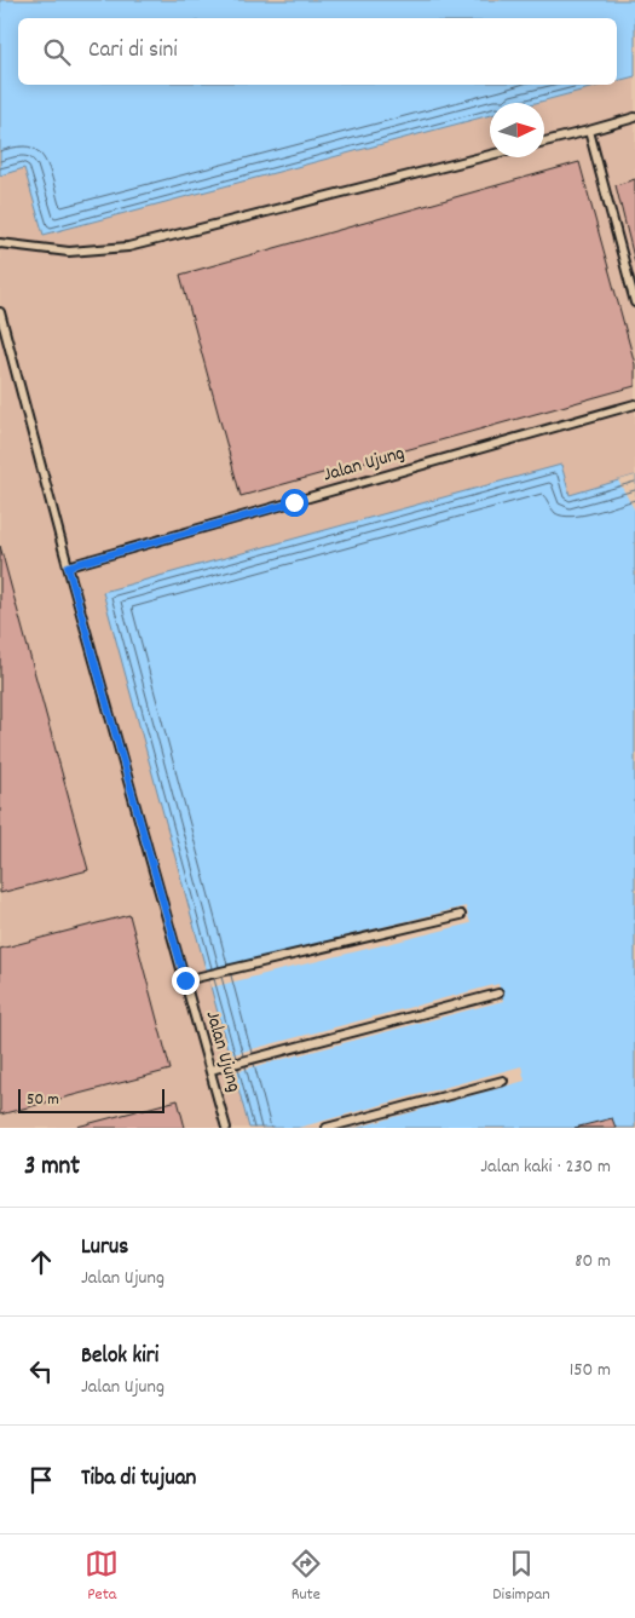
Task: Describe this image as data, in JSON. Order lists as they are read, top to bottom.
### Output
{
  "streets": {
    "lane": ["Jalan Ujung"]
  },
  "scale_bar": "50 m",
  "north": "right",
  "page": {
    "search": "Cari di sini",
    "scale": "50 m",
    "heading": ["3 mnt", "Jalan kaki · 230 m"],
    "list": [
      ["Lurus", "Jalan Ujung", "80 m"],
      ["Belok kiri", "Jalan Ujung", "150 m"],
      "Tiba di tujuan"
    ],
    "nav": ["Peta", "Rute", "Disimpan"]
  }
}
